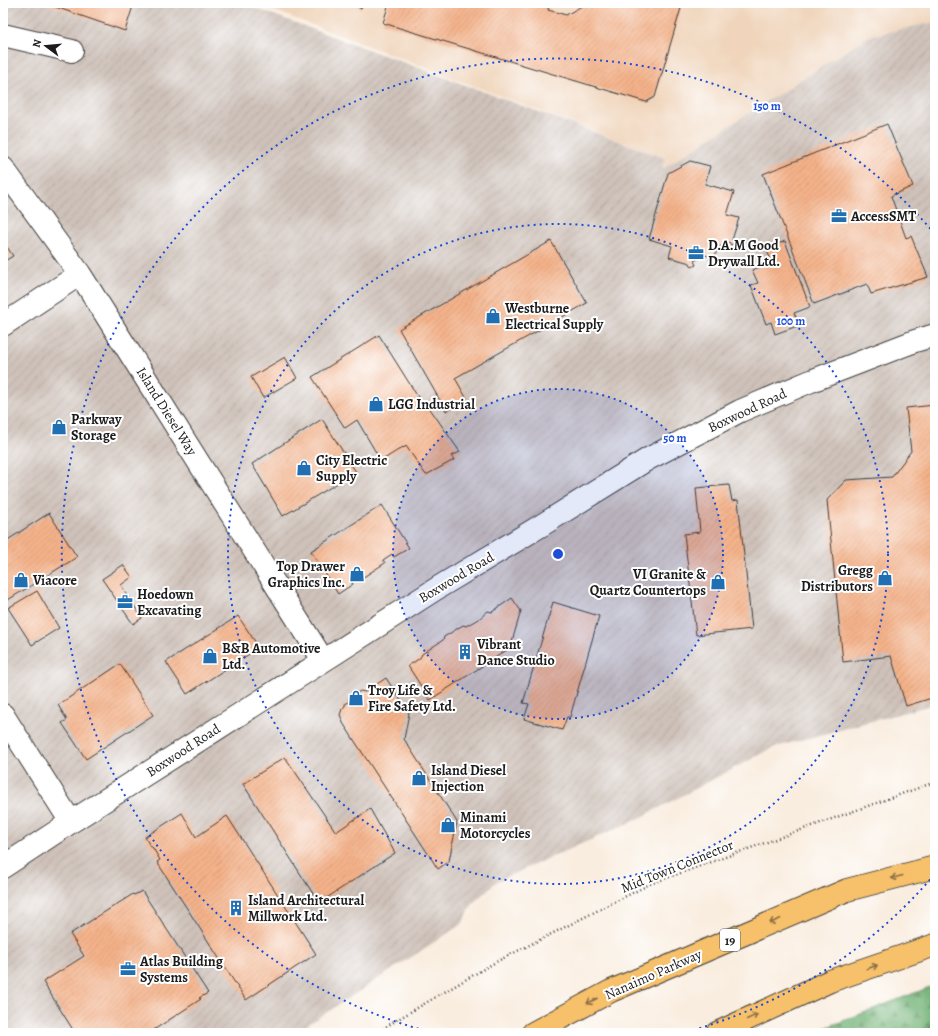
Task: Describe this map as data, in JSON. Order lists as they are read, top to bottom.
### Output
{
  "streets": {
    "highway": ["19", "Nanaimo Parkway"],
    "street": ["Boxwood Road", "Island Diesel Way"],
    "path": ["Mid Town Connector"]
  },
  "crossings": [
    ["Boxwood Road", "Island Diesel Way"]
  ],
  "places": {
    "office": [
      "AccessSMT",
      "D.A.M Good Drywall Ltd.",
      "Hoedown Excavating",
      "Atlas Building Systems"
    ],
    "shop": [
      "Westburne Electrical Supply",
      "LGG Industrial",
      "Parkway Storage",
      "City Electric Supply",
      "Top Drawer Graphics Inc.",
      "Gregg Distributors",
      "Viacore",
      "VI Granite & Quartz Countertops",
      "B&B Automotive Ltd.",
      "Troy Life & Fire Safety Ltd.",
      "Island Diesel Injection",
      "Minami Motorcycles"
    ],
    "building": ["Vibrant Dance Studio", "Island Architectural Millwork Ltd."]
  },
  "north": "left",
  "rings": ["150 m", "100 m", "50 m"]
}
